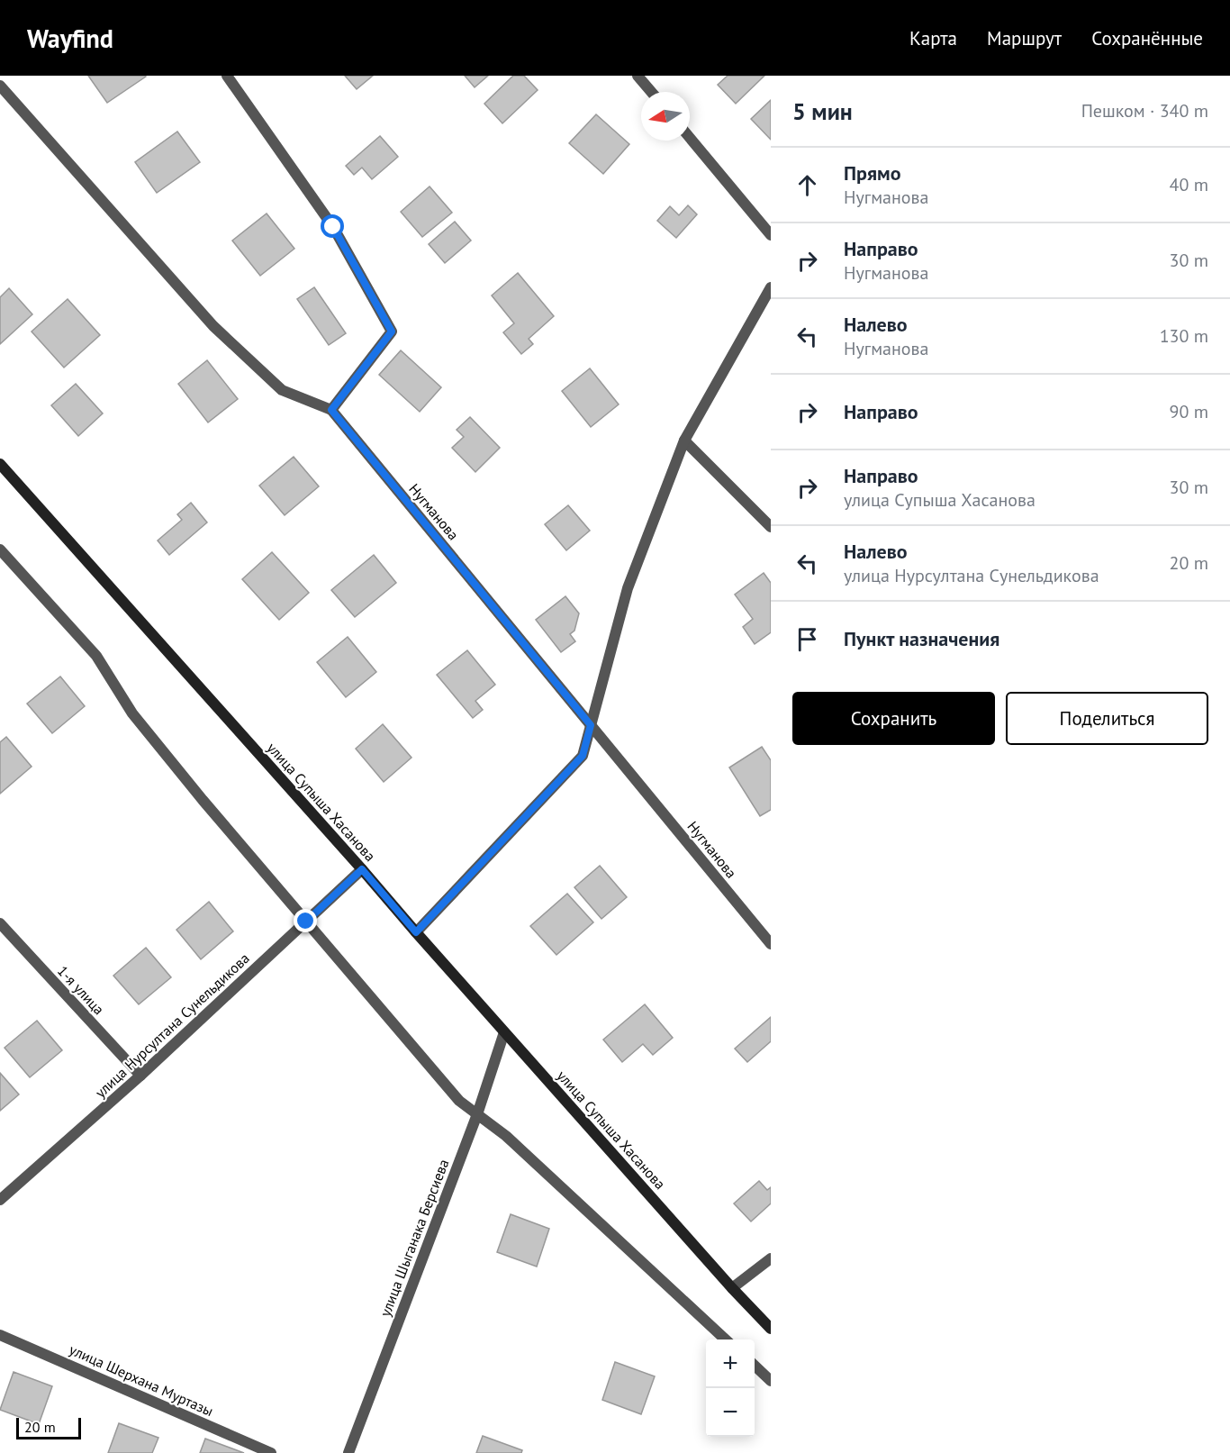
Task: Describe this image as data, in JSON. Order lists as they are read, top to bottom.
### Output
{
  "streets": {
    "street": [
      "Нугманова",
      "улица Супыша Хасанова",
      "1-я улица",
      "улица Нурсултана Сунельдикова",
      "улица Шыганака Берсиева",
      "улица Шерхана Муртазы"
    ]
  },
  "crossings": [
    ["улица Супыша Хасанова", "улица Нурсултана Сунельдикова"],
    ["улица Супыша Хасанова", "улица Шыганака Берсиева"],
    ["1-я улица", "улица Нурсултана Сунельдикова"]
  ],
  "scale_bar": "20 m",
  "north": "left",
  "page": {
    "header": "Wayfind",
    "nav": ["Карта", "Маршрут", "Сохранённые"],
    "heading": ["5 мин", "Пешком · 340 m"],
    "list": [
      ["Прямо", "Нугманова", "40 m"],
      ["Направо", "Нугманова", "30 m"],
      ["Налево", "Нугманова", "130 m"],
      ["Направо", "90 m"],
      ["Направо", "улица Супыша Хасанова", "30 m"],
      ["Налево", "улица Нурсултана Сунельдикова", "20 m"],
      "Пункт назначения"
    ],
    "buttons": ["Сохранить", "Поделиться"],
    "map_buttons": ["+", "−"],
    "scale": "20 m"
  }
}
